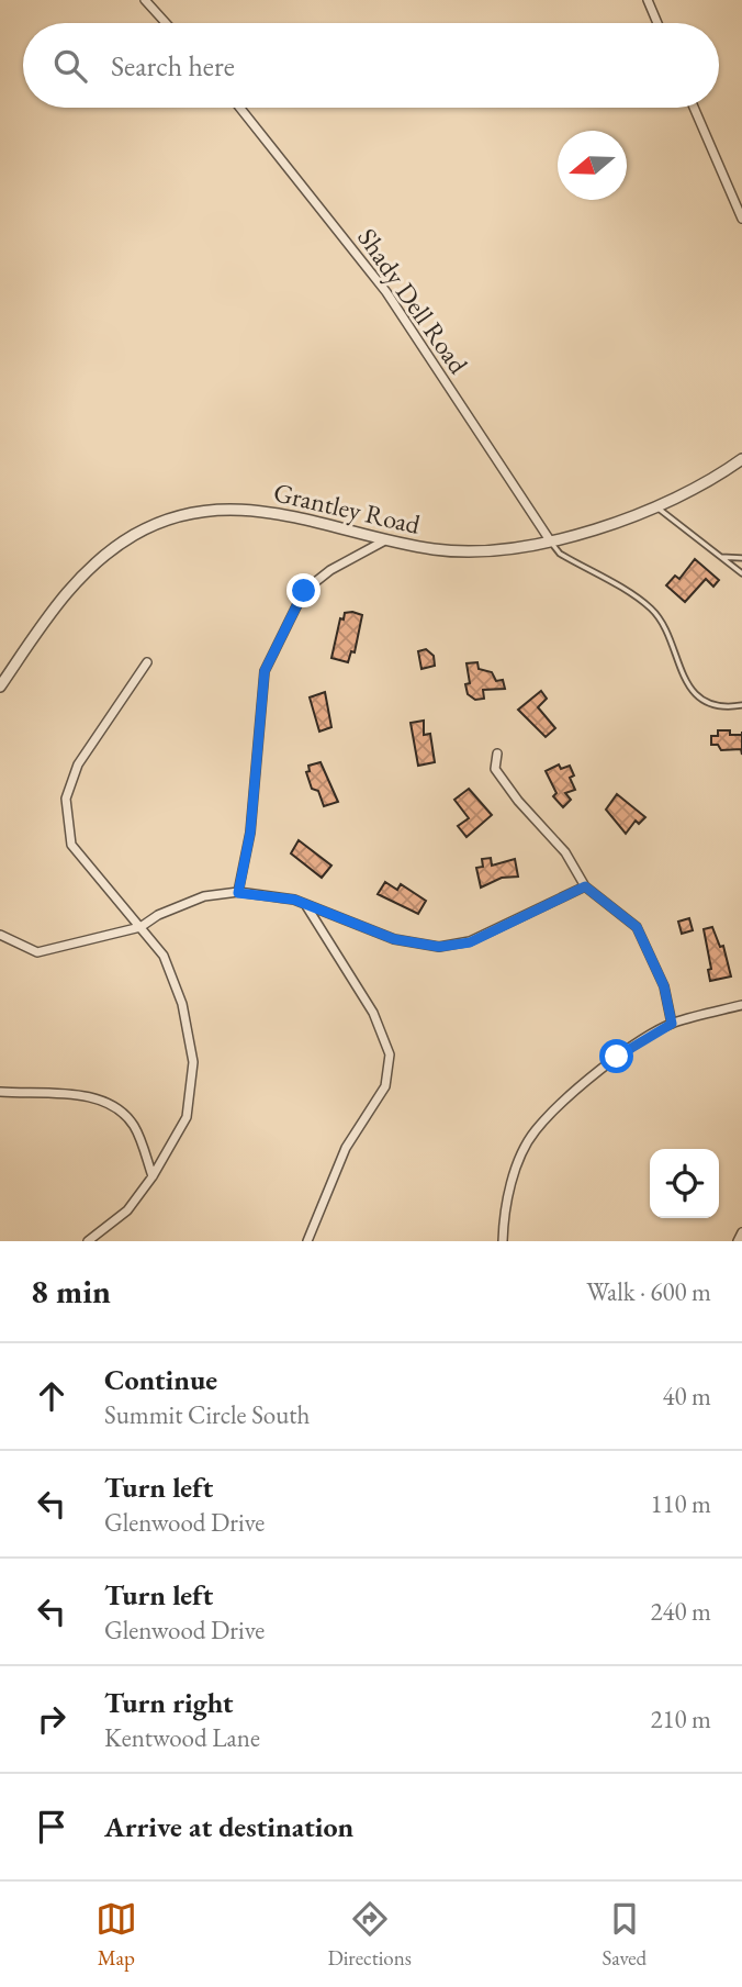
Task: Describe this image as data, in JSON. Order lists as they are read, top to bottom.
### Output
{
  "streets": {
    "street": ["Shady Dell Road", "Grantley Road"]
  },
  "crossings": [
    ["Shady Dell Road", "Grantley Road"]
  ],
  "north": "left",
  "page": {
    "search": "Search here",
    "heading": ["8 min", "Walk · 600 m"],
    "list": [
      ["Continue", "Summit Circle South", "40 m"],
      ["Turn left", "Glenwood Drive", "110 m"],
      ["Turn left", "Glenwood Drive", "240 m"],
      ["Turn right", "Kentwood Lane", "210 m"],
      "Arrive at destination"
    ],
    "nav": ["Map", "Directions", "Saved"]
  }
}
